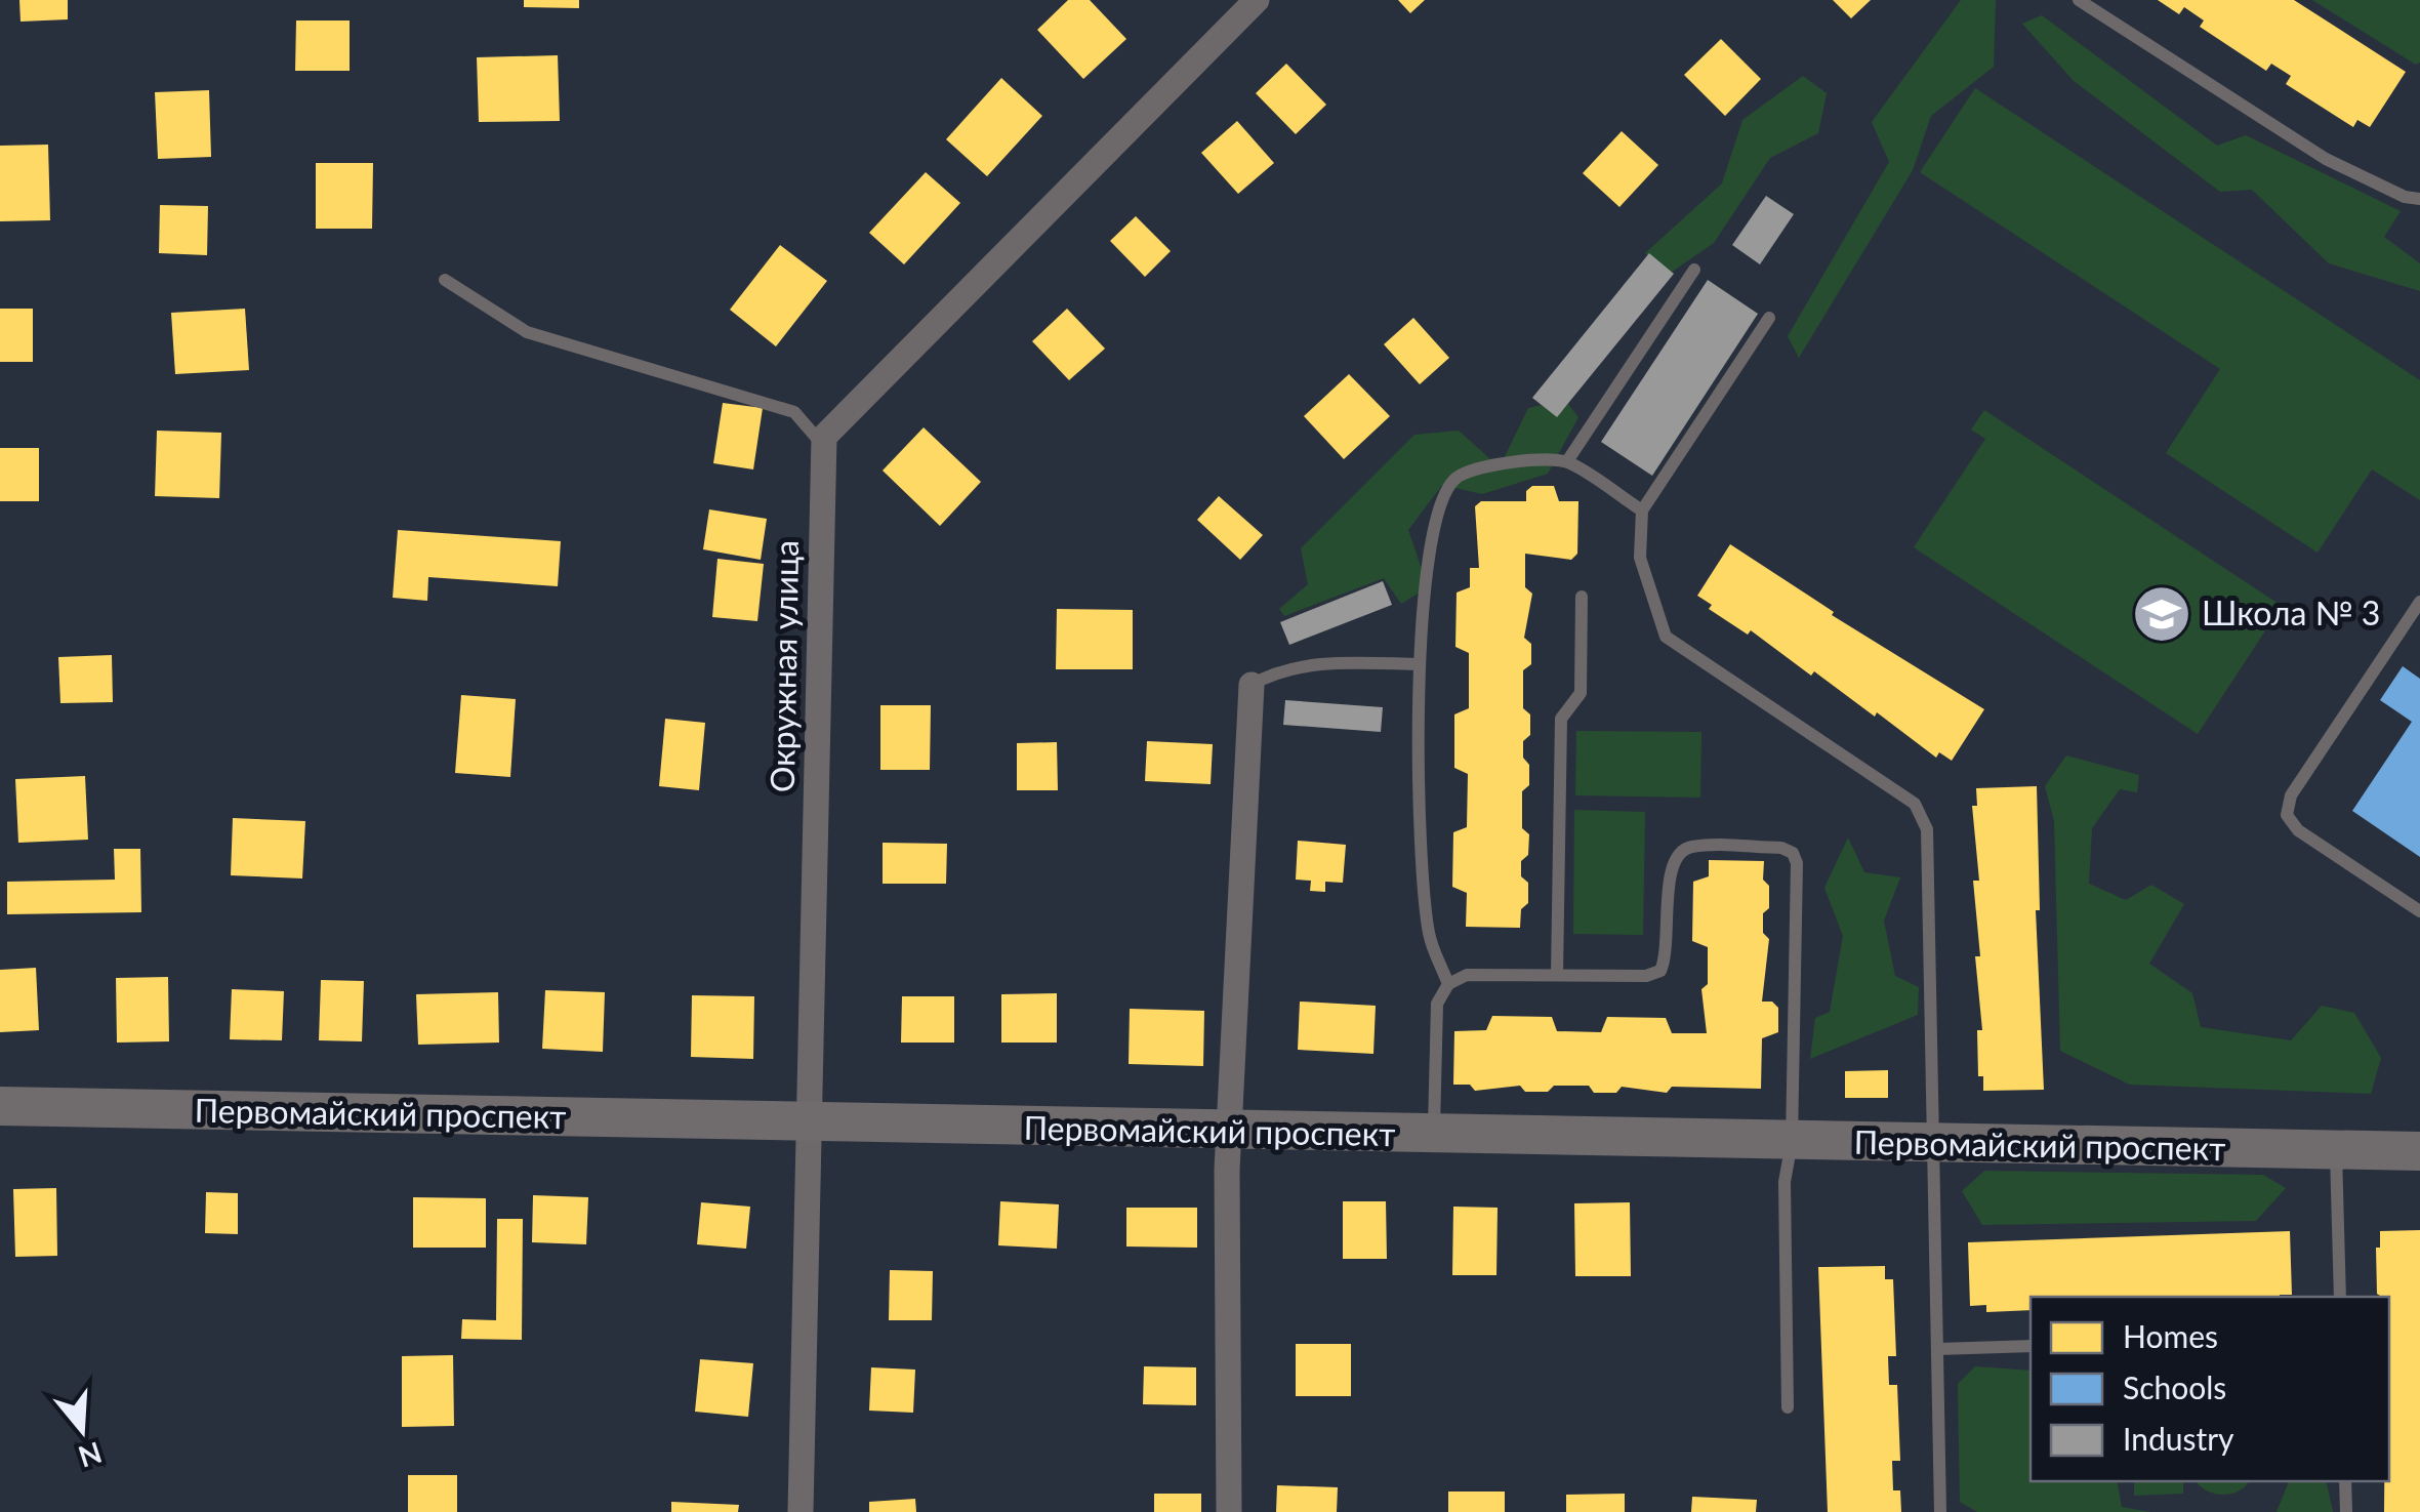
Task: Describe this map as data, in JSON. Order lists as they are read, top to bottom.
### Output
{
  "streets": {
    "street": ["Окружная улица", "Первомайский проспект"]
  },
  "crossings": [
    ["Окружная улица", "Первомайский проспект"]
  ],
  "places": {
    "school or university": ["Школа № 3"]
  },
  "legend": ["Homes", "Schools", "Industry"],
  "north": "bottom"
}
